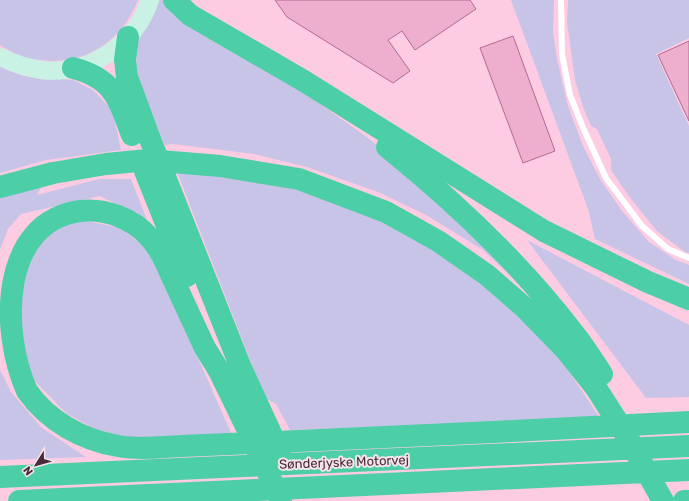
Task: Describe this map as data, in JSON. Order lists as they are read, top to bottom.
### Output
{
  "streets": {
    "highway": ["Sønderjyske Motorvej"]
  },
  "north": "bottom left"
}
